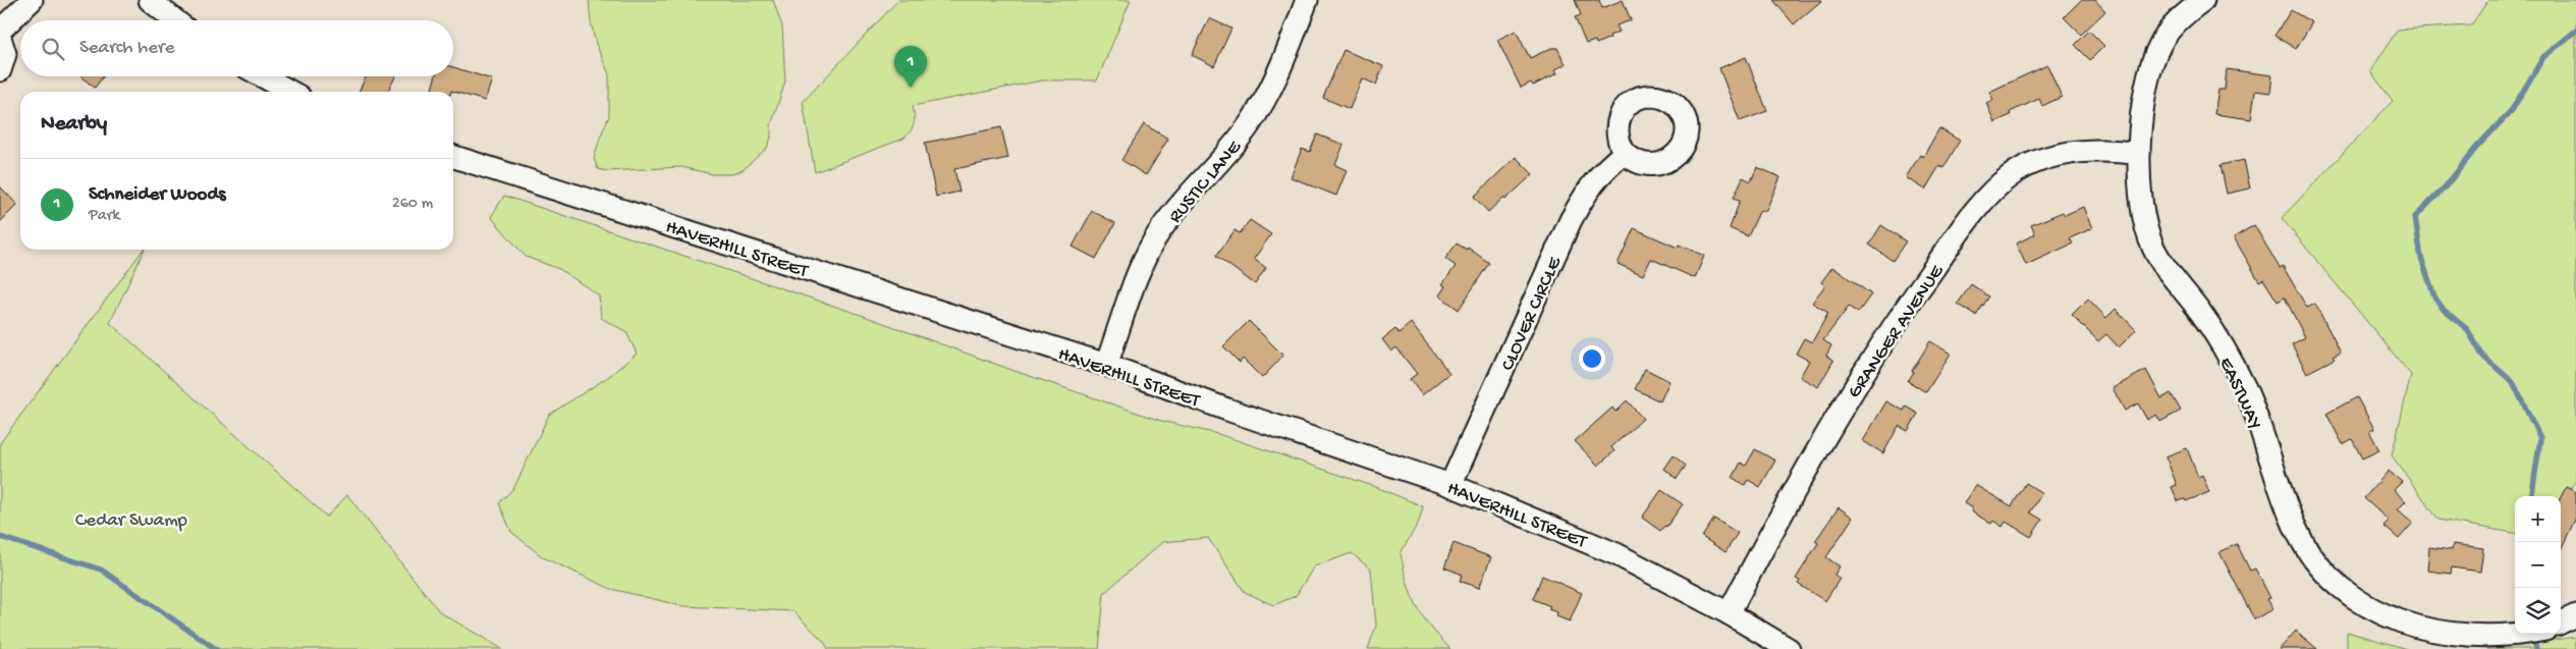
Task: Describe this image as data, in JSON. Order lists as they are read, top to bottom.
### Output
{
  "streets": {
    "street": [
      "RUSTIC LANE",
      "HAVERHILL STREET",
      "CLOVER CIRCLE",
      "GRANGER AVENUE",
      "EASTWAY"
    ]
  },
  "crossings": [
    ["RUSTIC LANE", "HAVERHILL STREET"],
    ["HAVERHILL STREET", "CLOVER CIRCLE"],
    ["HAVERHILL STREET", "GRANGER AVENUE"],
    ["GRANGER AVENUE", "EASTWAY"]
  ],
  "parks": ["Cedar Swamp"],
  "page": {
    "search": "Search here",
    "pins": "1",
    "heading": "Nearby",
    "list": [
      {
        "mark": "1",
        "name": "Schneider Woods",
        "note": "Park",
        "value": "260 m"
      }
    ],
    "map_buttons": ["+", "−"]
  }
}
